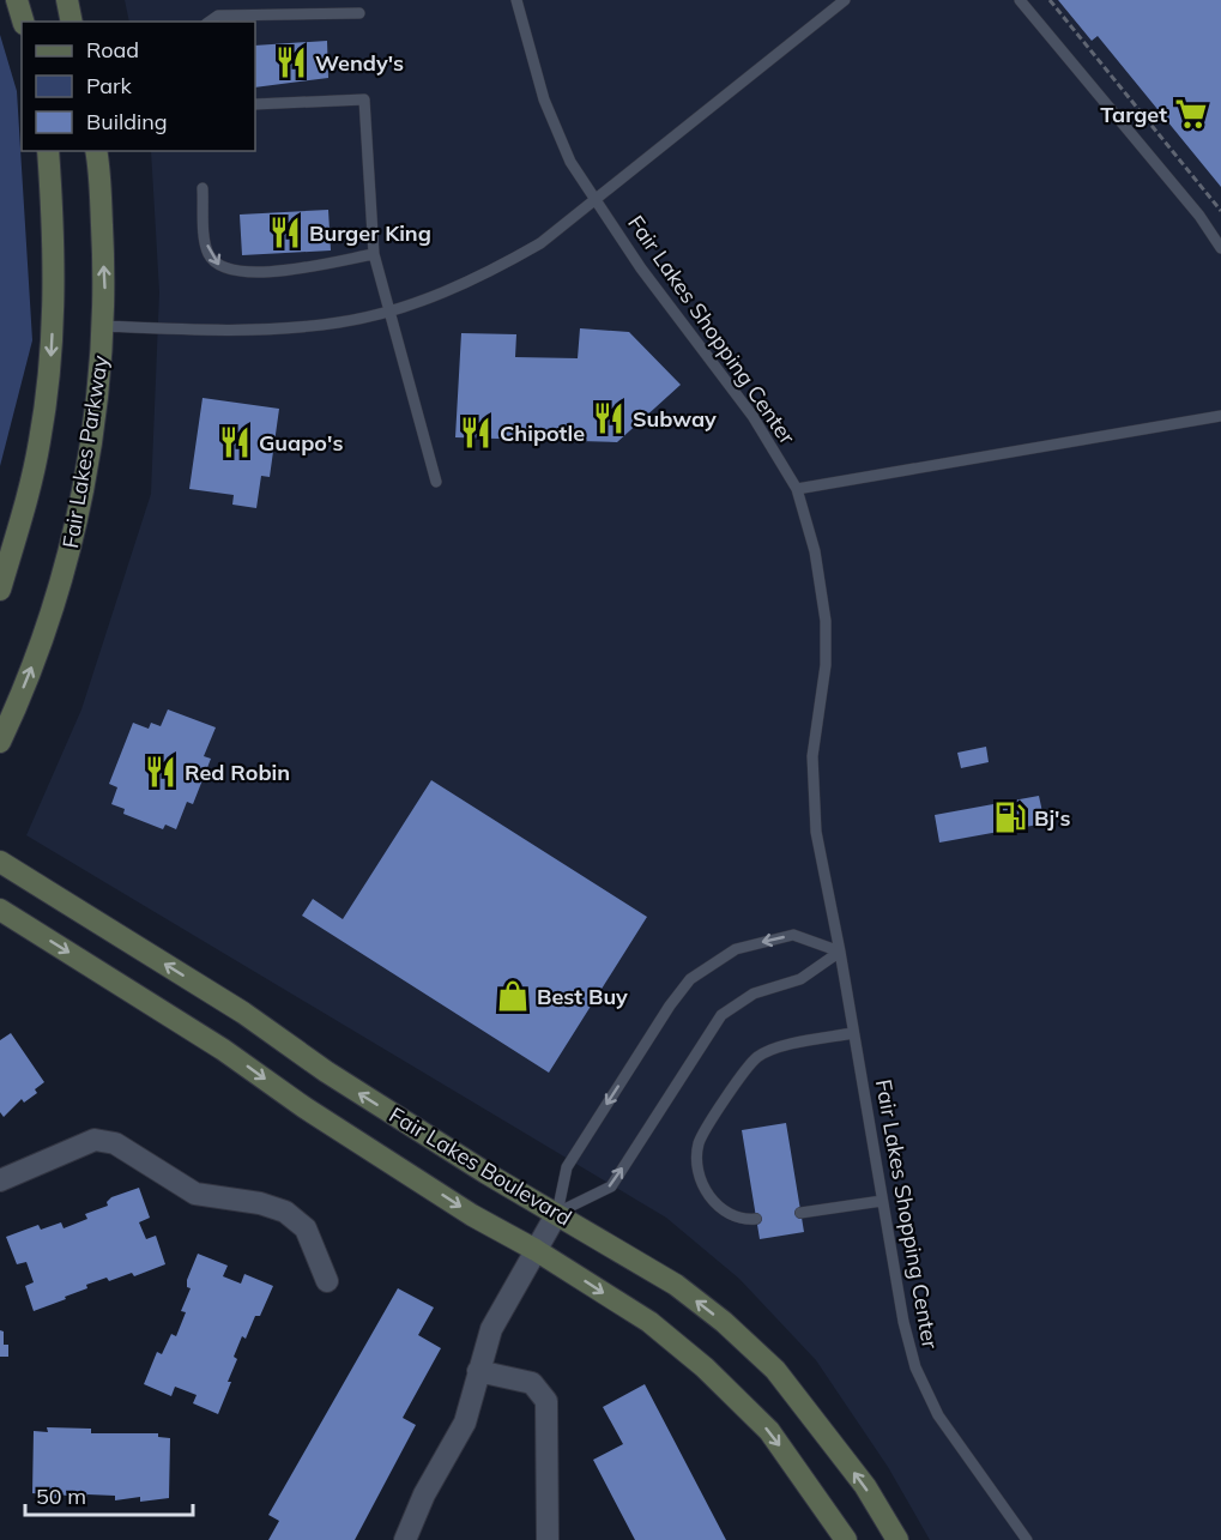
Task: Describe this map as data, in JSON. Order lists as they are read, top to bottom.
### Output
{
  "streets": {
    "street": ["Fair Lakes Parkway", "Fair Lakes Boulevard"],
    "lane": ["Fair Lakes Shopping Center"]
  },
  "places": {
    "restaurant": [
      "Wendy's",
      "Burger King",
      "Subway",
      "Chipotle",
      "Guapo's",
      "Red Robin"
    ],
    "supermarket": ["Target"],
    "fuel station": ["Bj's"],
    "shop": ["Best Buy"]
  },
  "legend": ["Road", "Park", "Building"],
  "scale_bar": "50 m"
}
